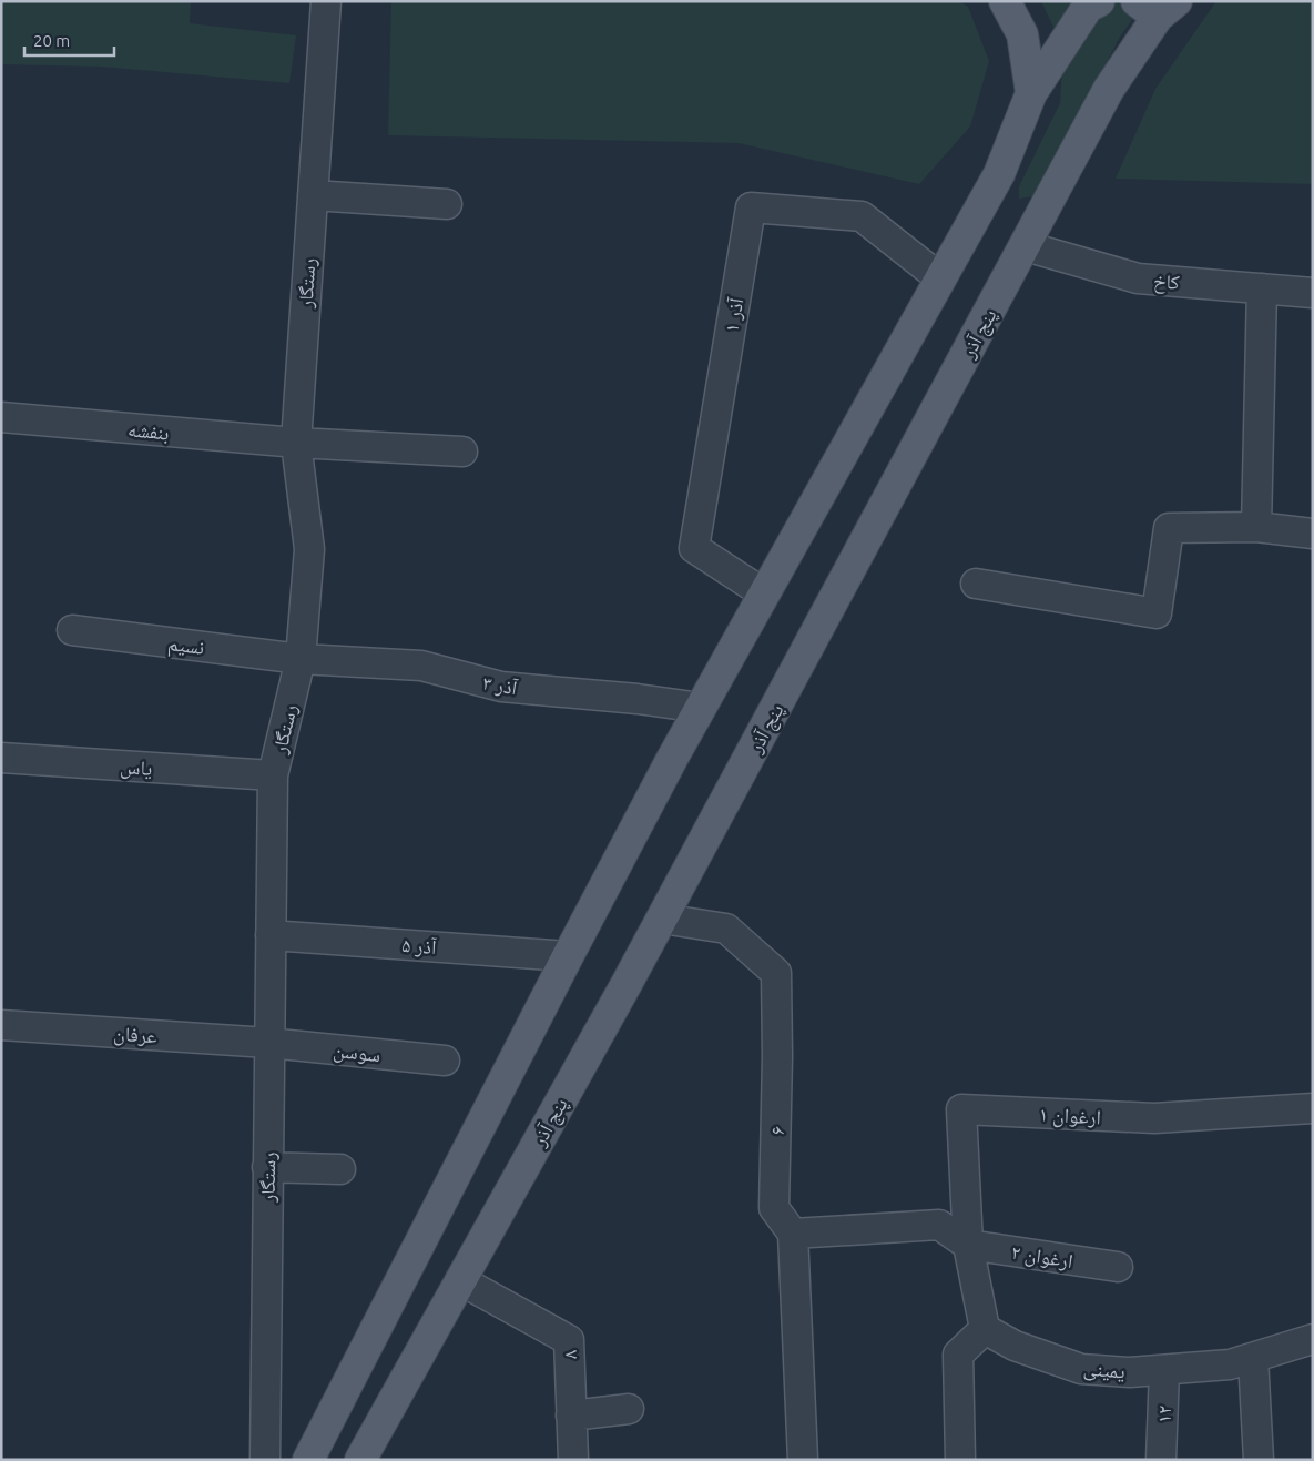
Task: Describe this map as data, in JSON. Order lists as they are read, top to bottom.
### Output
{
  "streets": {
    "main road": ["پنج آذر"],
    "street": [
      "کاخ",
      "رستگار",
      "آذر ۱",
      "بنفشه",
      "نسیم",
      "آذر ۳",
      "یاس",
      "آذر ۵",
      "عرفان",
      "سوسن",
      "ارغوان ۱",
      "۶",
      "ارغوان ۲",
      "۸",
      "یمینی",
      "۱۲"
    ]
  },
  "crossings": [
    ["کاخ", "پنج آذر"],
    ["رستگار", "بنفشه"],
    ["رستگار", "نسیم"],
    ["رستگار", "آذر ۳"],
    ["رستگار", "یاس"],
    ["رستگار", "آذر ۵"],
    ["رستگار", "عرفان"],
    ["رستگار", "سوسن"],
    ["پنج آذر", "۶"],
    ["پنج آذر", "۸"],
    ["نسیم", "آذر ۳"],
    ["عرفان", "سوسن"],
    ["ارغوان ۱", "ارغوان ۲"],
    ["یمینی", "۱۲"]
  ],
  "scale_bar": "20 m"
}
